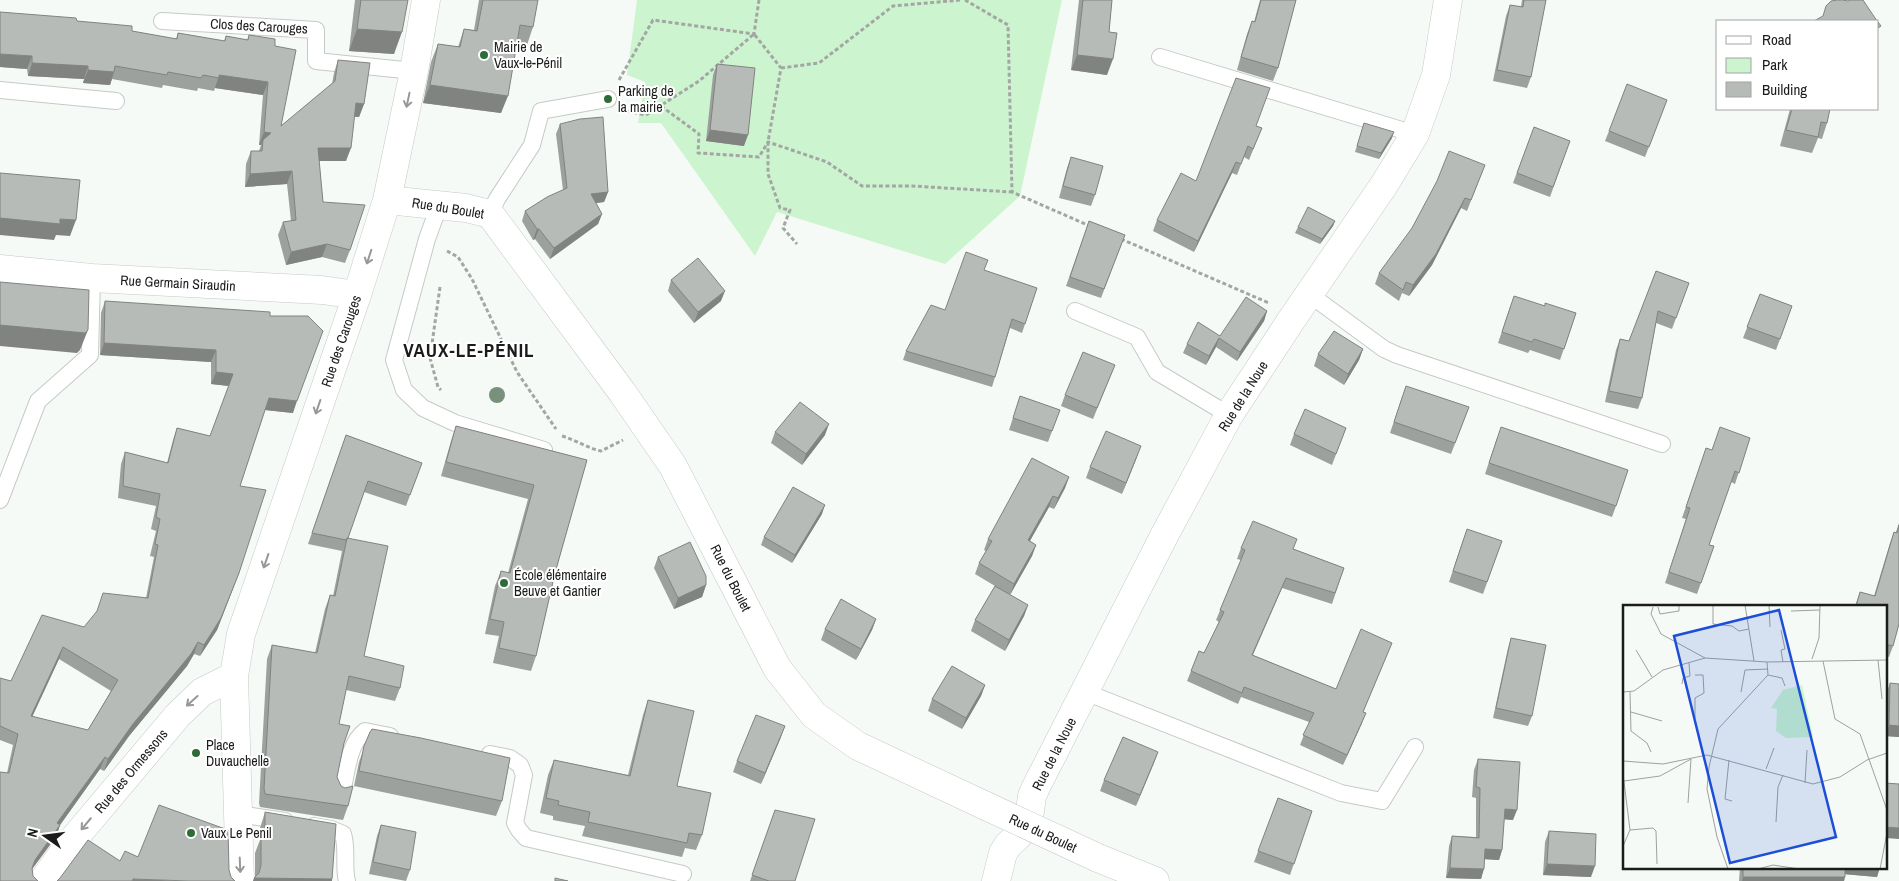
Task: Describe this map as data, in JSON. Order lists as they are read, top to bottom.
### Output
{
  "streets": {
    "street": [
      "Rue du Boulet",
      "Rue Germain Siraudin",
      "Rue des Carouges",
      "Rue de la Noue",
      "Rue des Ormessons"
    ],
    "lane": ["Clos des Carouges"]
  },
  "crossings": [
    ["Clos des Carouges", "Rue des Carouges"],
    ["Rue du Boulet", "Rue des Carouges"],
    ["Rue Germain Siraudin", "Rue des Carouges"],
    ["Rue des Carouges", "Rue des Ormessons"]
  ],
  "one_way": ["Rue des Carouges", "Rue des Ormessons"],
  "districts": ["VAUX-LE-PÉNIL"],
  "places": [
    "Mairie de Vaux-le-Pénil",
    "Parking de la mairie",
    "École élémentaire Beuve et Gantier",
    "Place Duvauchelle",
    "Vaux Le Penil"
  ],
  "legend": ["Road", "Park", "Building"],
  "north": "left"
}
